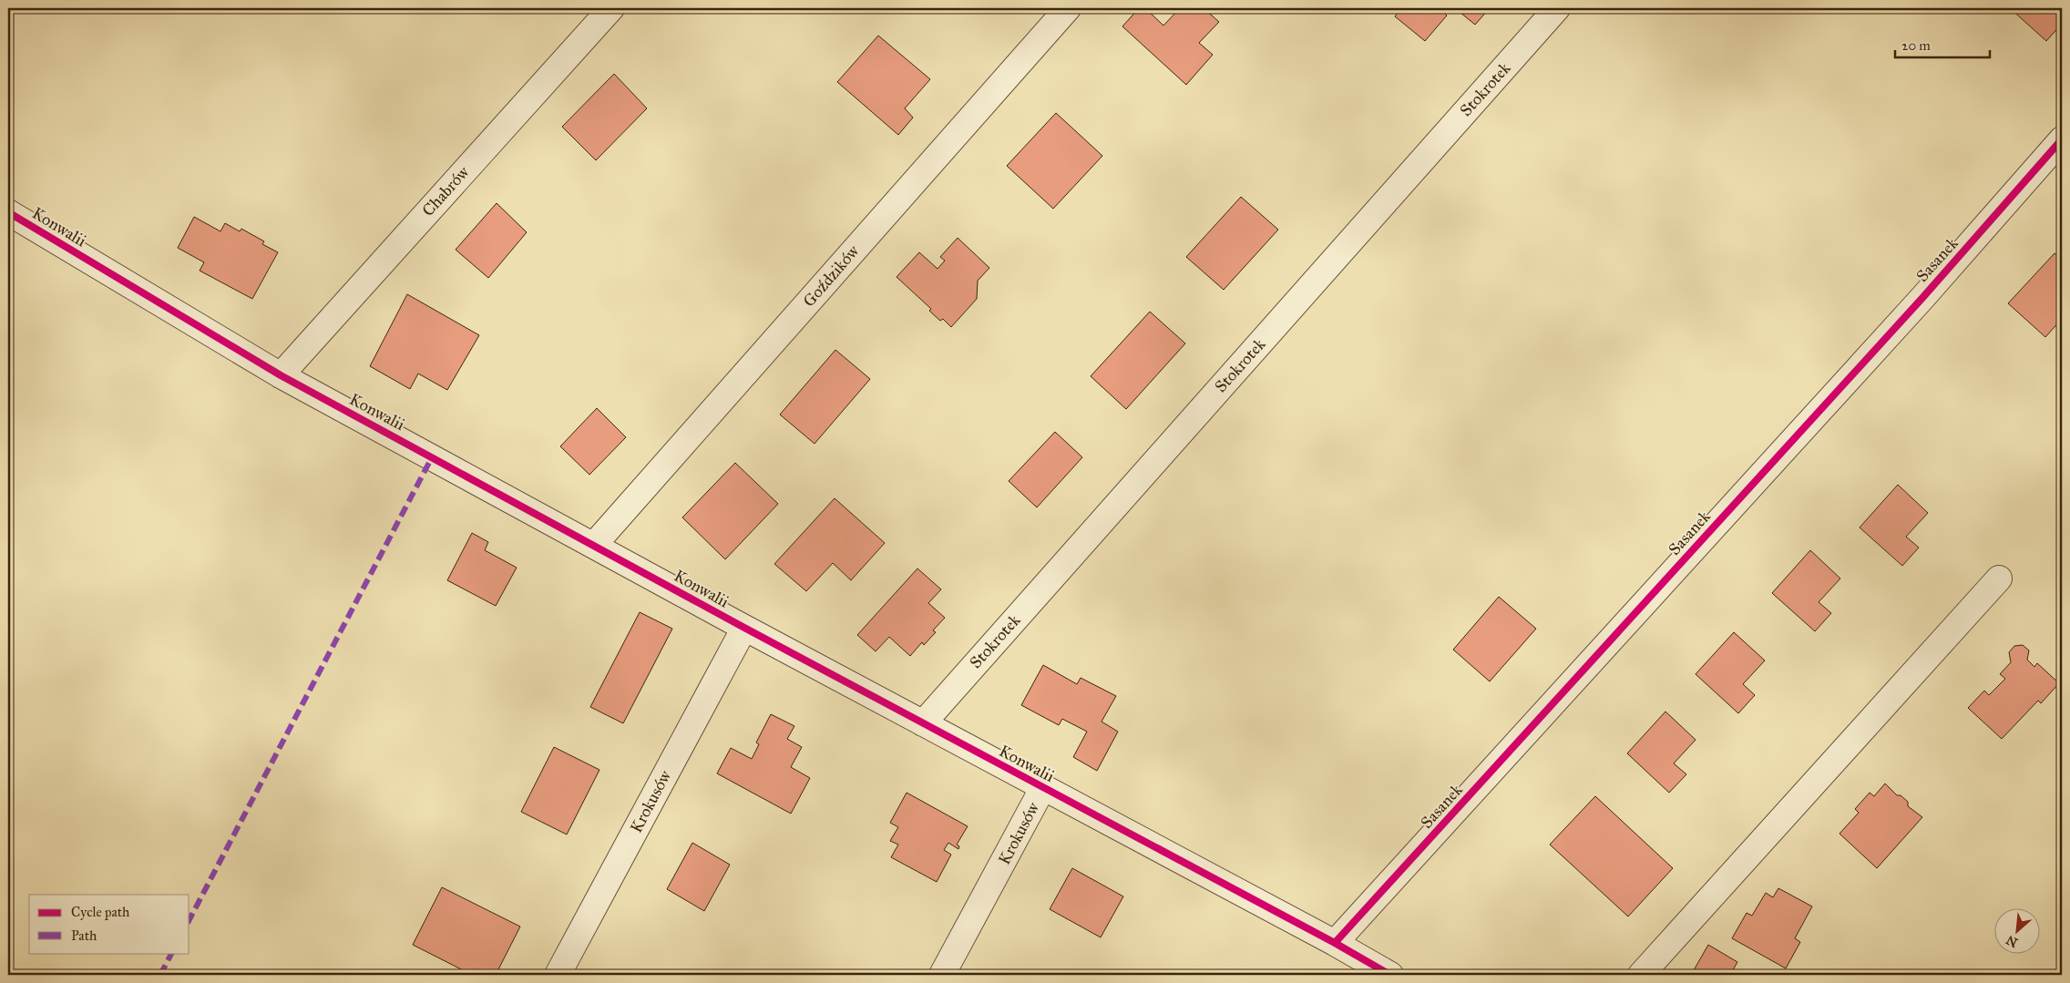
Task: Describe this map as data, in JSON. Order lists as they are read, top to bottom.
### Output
{
  "streets": {
    "street": [
      "Stokrotek",
      "Chabrów",
      "Konwalii",
      "Sasanek",
      "Goździków",
      "Krokusów"
    ]
  },
  "crossings": [
    ["Stokrotek", "Konwalii"],
    ["Chabrów", "Konwalii"],
    ["Konwalii", "Sasanek"],
    ["Konwalii", "Goździków"],
    ["Konwalii", "Krokusów"]
  ],
  "legend": ["Cycle path", "Path"],
  "scale_bar": "20 m",
  "north": "bottom left"
}
